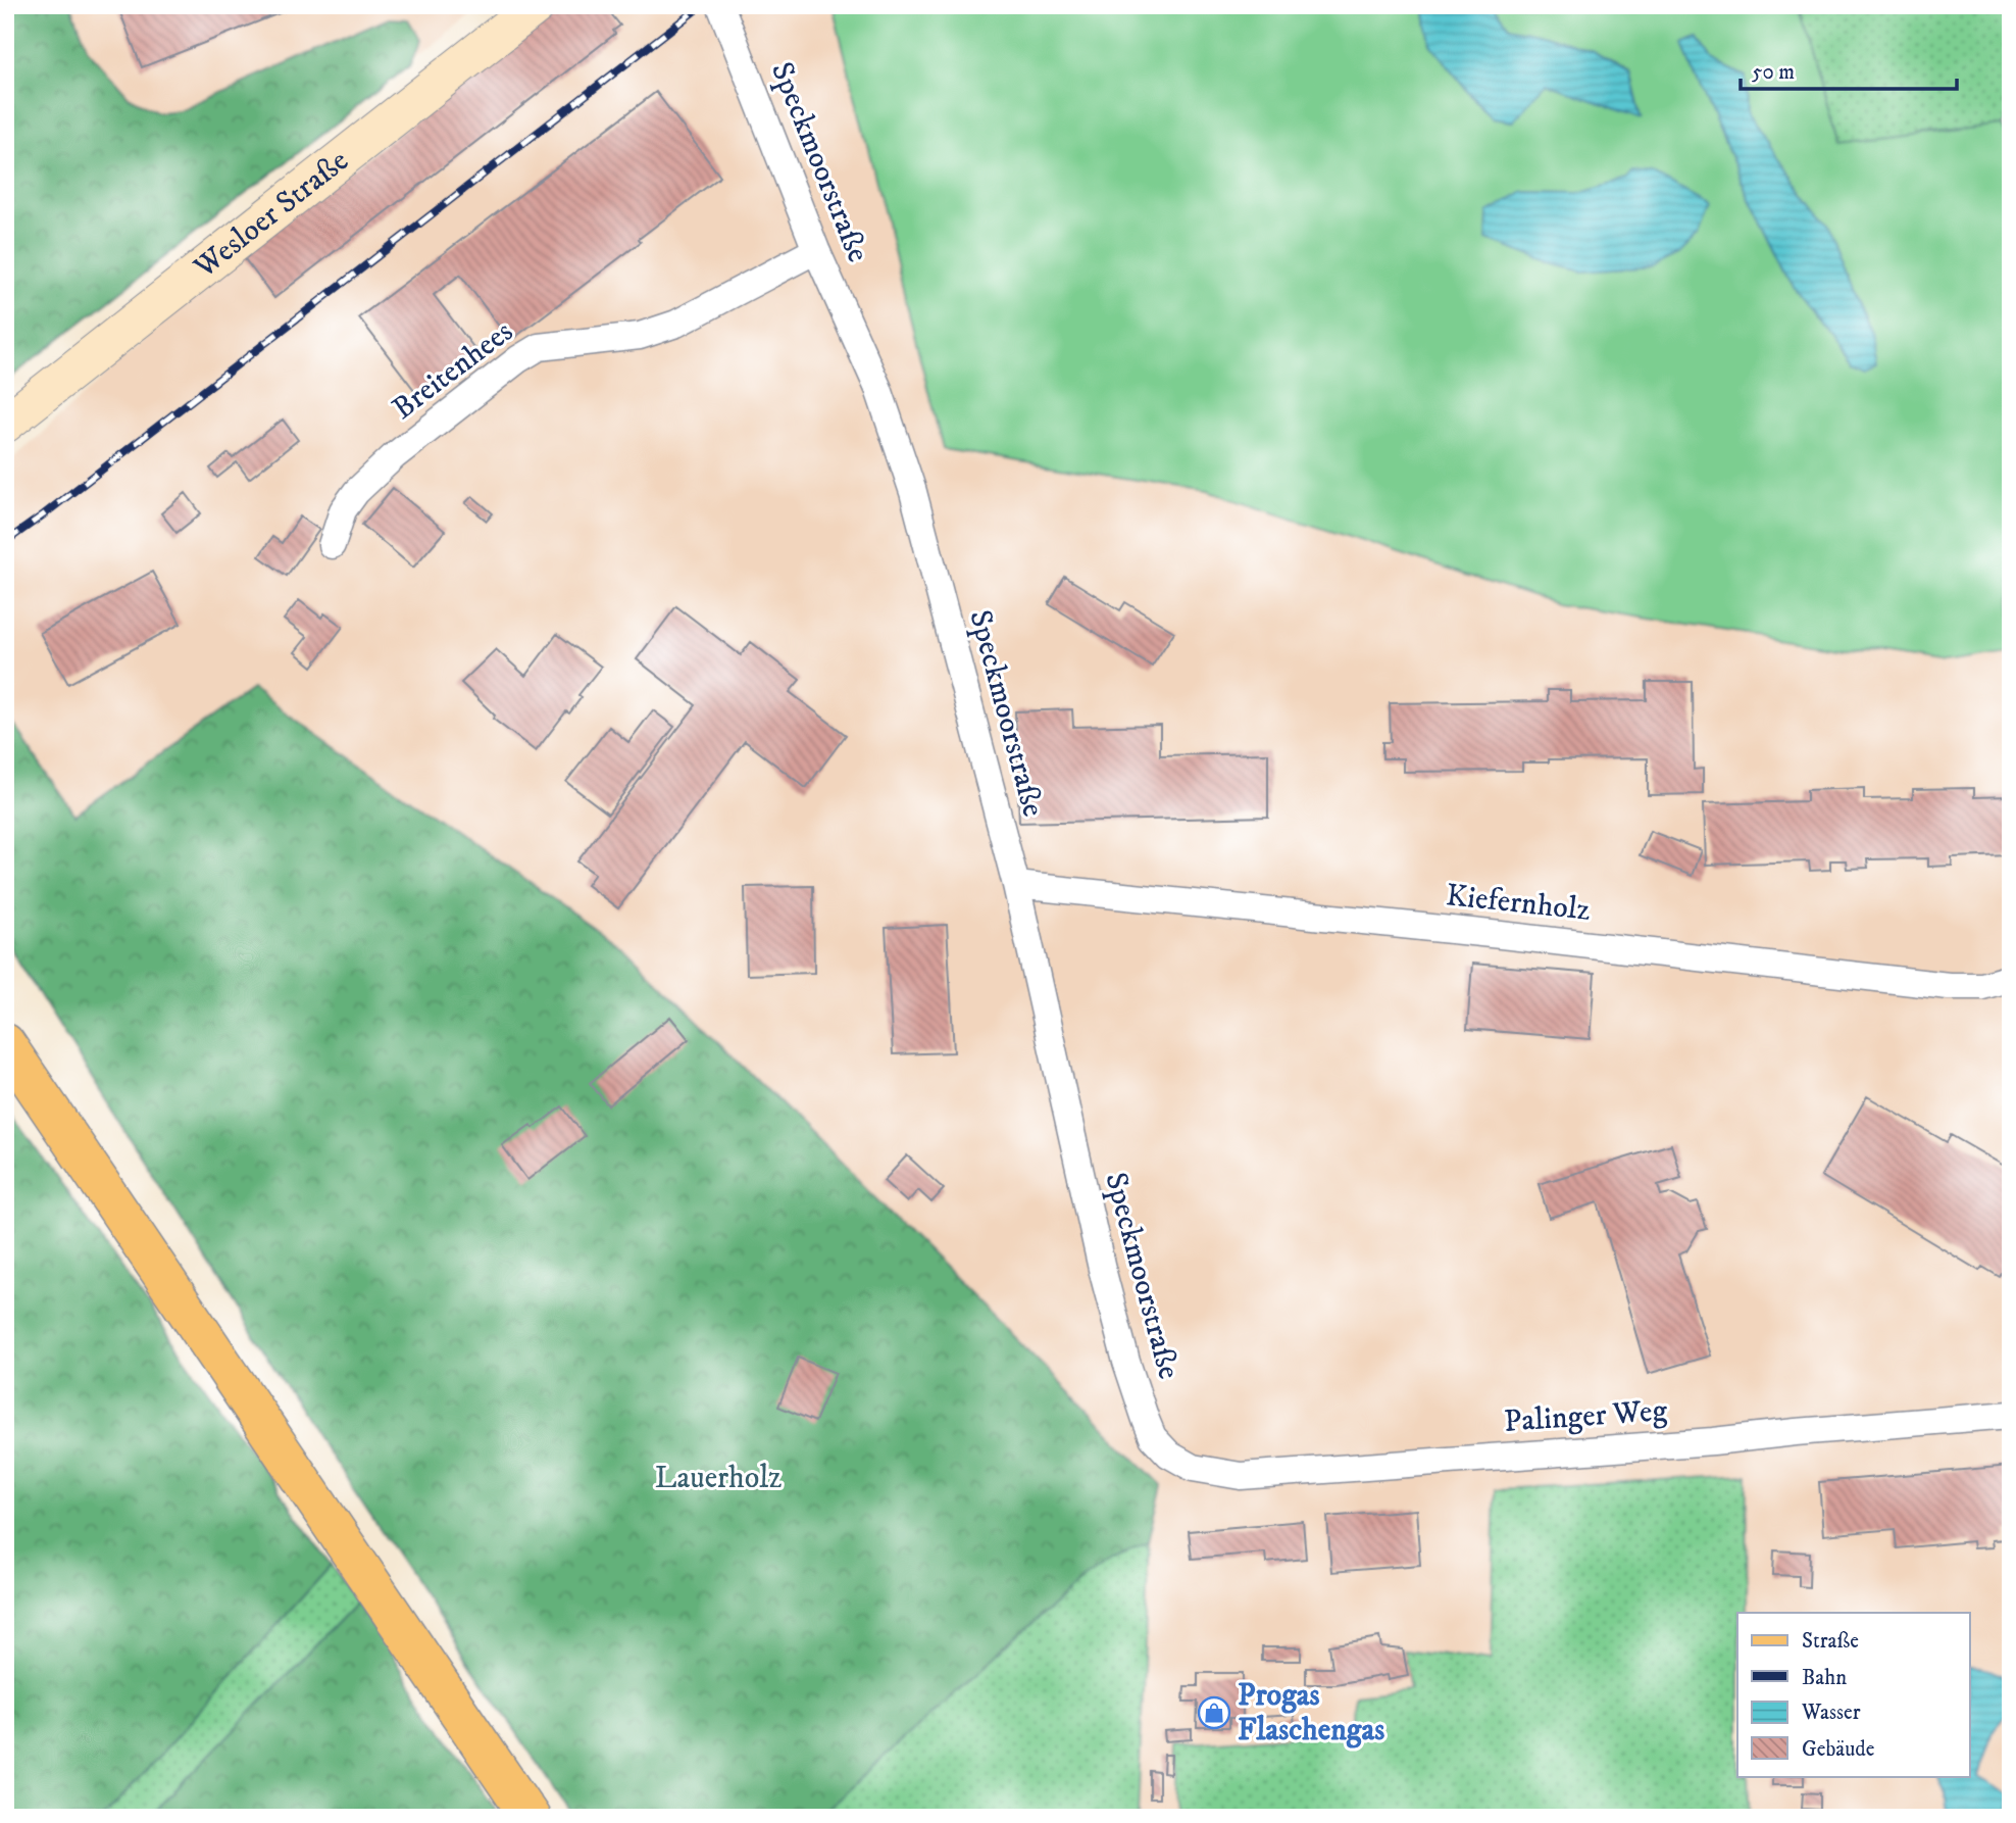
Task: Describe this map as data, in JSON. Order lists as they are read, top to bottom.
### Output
{
  "streets": {
    "street": [
      "Speckmoorstraße",
      "Wesloer Straße",
      "Breitenhees",
      "Kiefernholz",
      "Palinger Weg"
    ]
  },
  "crossings": [
    ["Speckmoorstraße", "Breitenhees"],
    ["Speckmoorstraße", "Kiefernholz"],
    ["Speckmoorstraße", "Palinger Weg"]
  ],
  "parks": ["Lauerholz"],
  "places": {
    "shop": ["Progas Flaschengas"]
  },
  "legend": [
    "Straße",
    "Bahn",
    "Wasser",
    "Gebäude"
  ],
  "scale_bar": "50 m"
}
